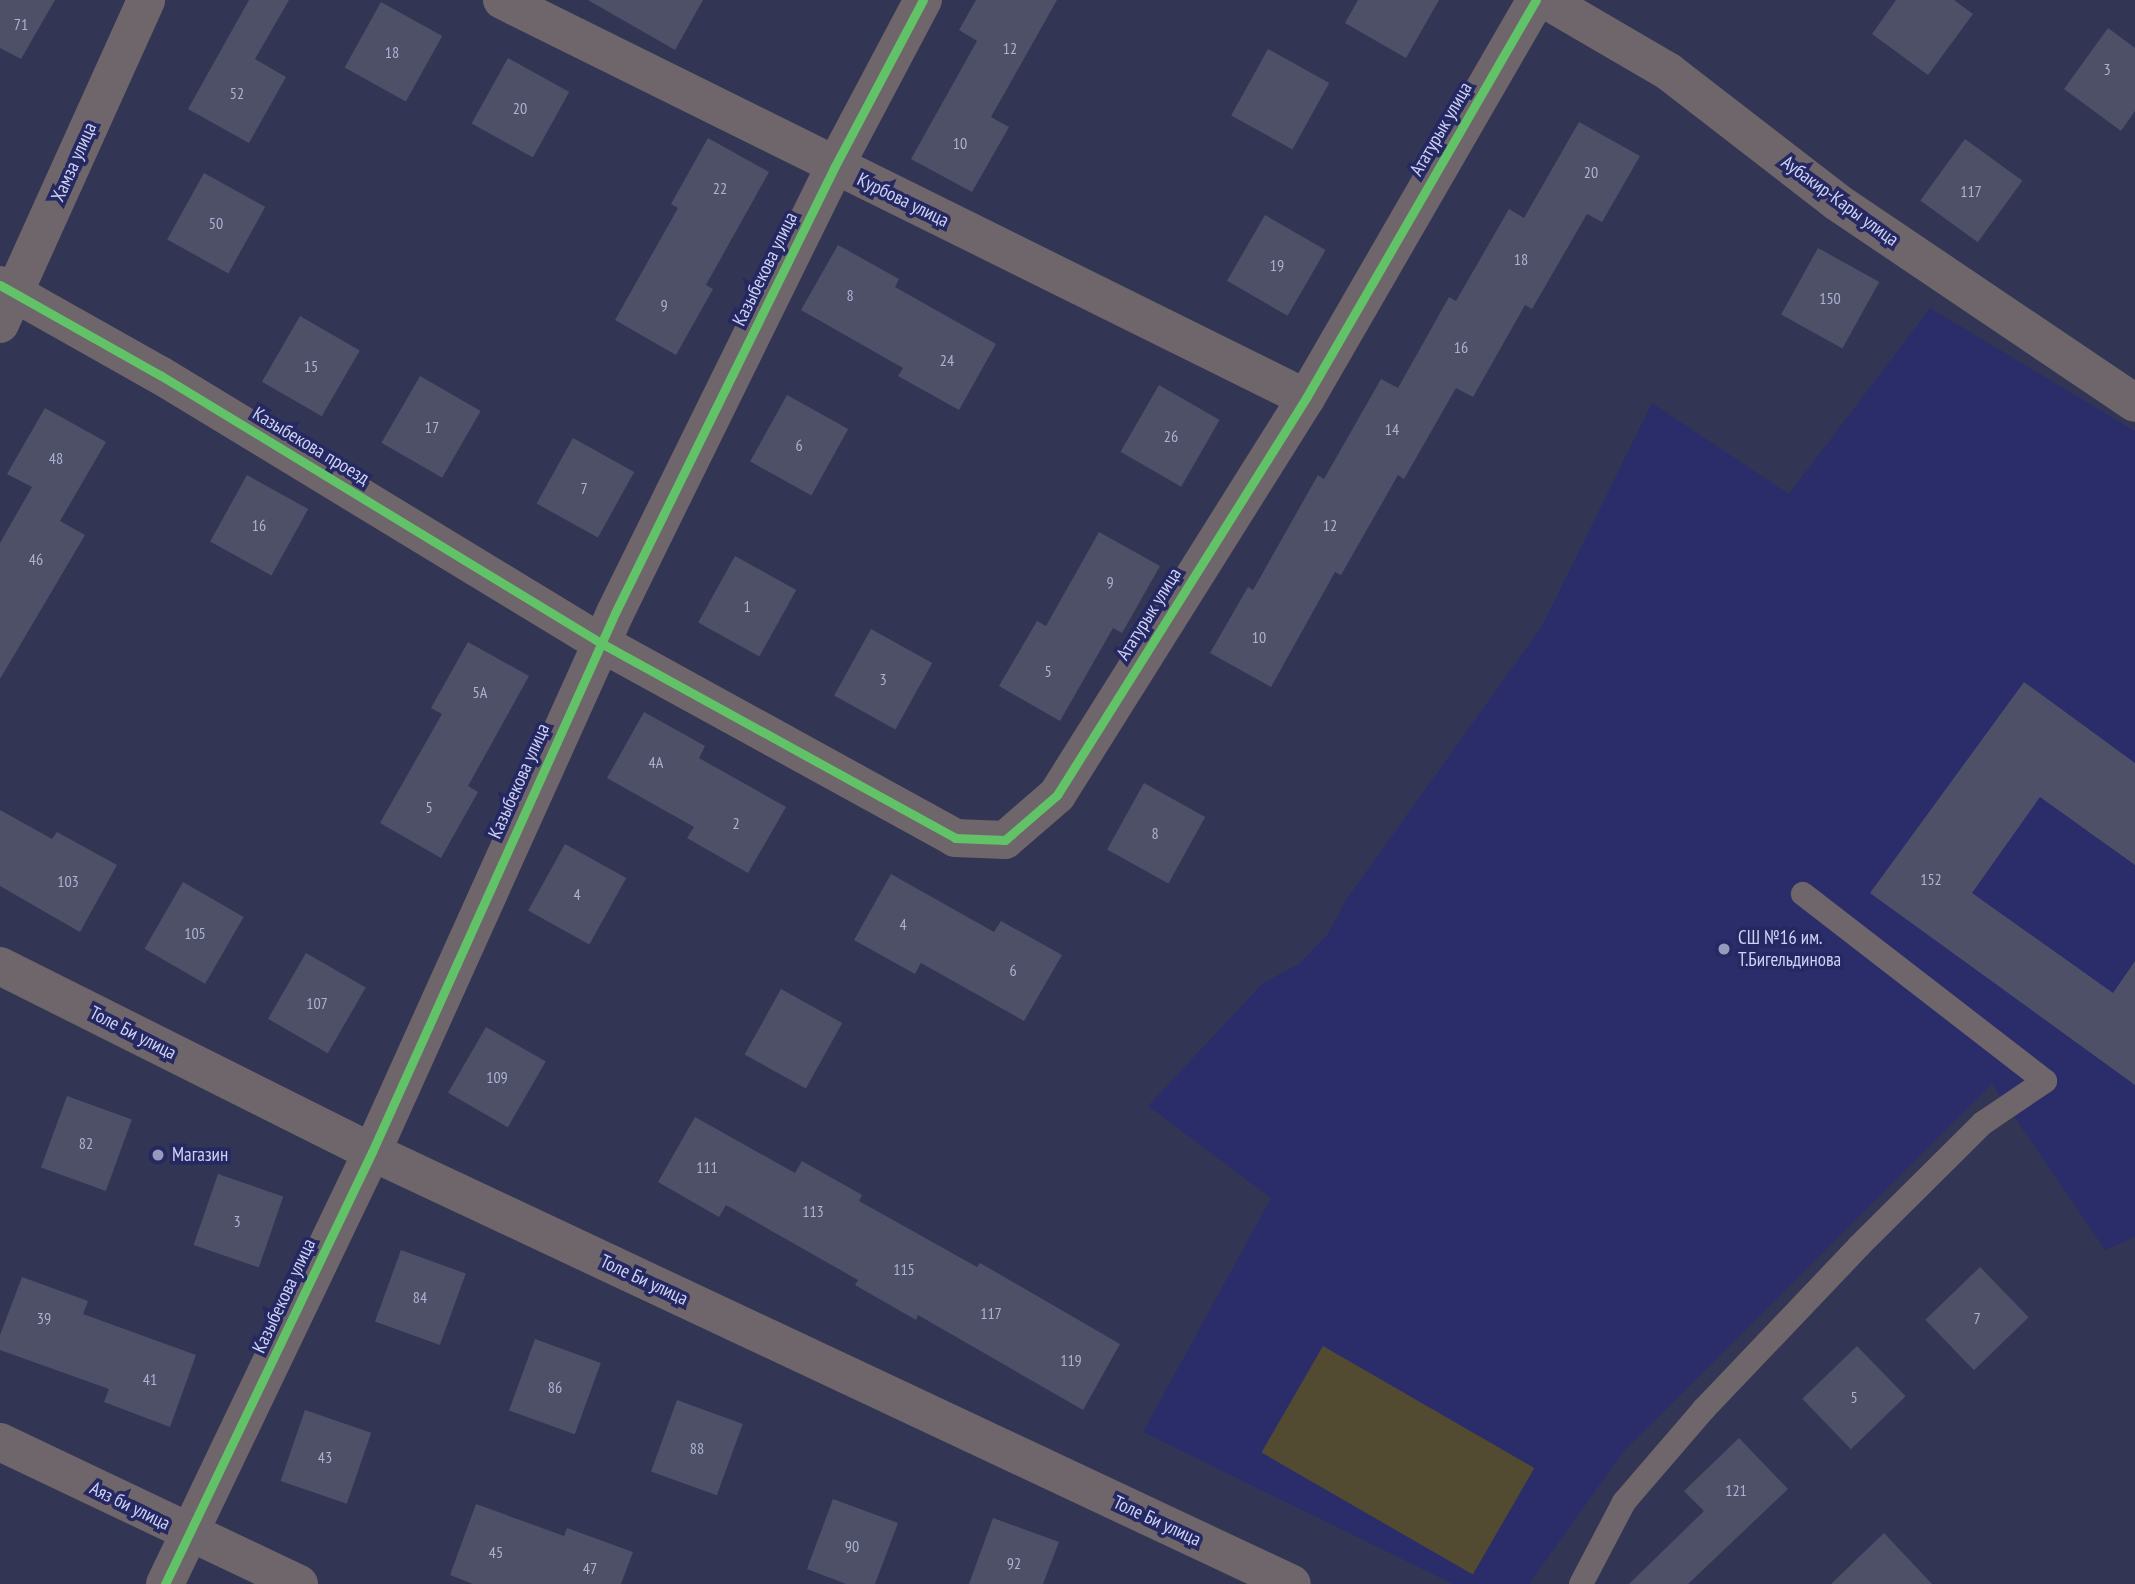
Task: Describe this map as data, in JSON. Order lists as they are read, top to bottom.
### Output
{
  "streets": {
    "street": [
      "Ататурык улица",
      "Хамза улица",
      "Курбова улица",
      "Аубакир-Кары улица",
      "Казыбекова улица",
      "Казыбекова проезд",
      "Толе Би улица",
      "Аяз би улица"
    ]
  },
  "crossings": [
    ["Ататурык улица", "Курбова улица"],
    ["Ататурык улица", "Казыбекова улица"],
    ["Ататурык улица", "Казыбекова проезд"],
    ["Хамза улица", "Казыбекова проезд"],
    ["Курбова улица", "Казыбекова улица"],
    ["Казыбекова улица", "Казыбекова проезд"],
    ["Казыбекова улица", "Толе Би улица"],
    ["Казыбекова улица", "Аяз би улица"]
  ],
  "places": ["СШ №16 им. Т.Бигельдинова", "Магазин"],
  "house_numbers": [
    "71",
    "12",
    "18",
    "3",
    "52",
    "20",
    "10",
    "20",
    "22",
    "117",
    "50",
    "18",
    "19",
    "8",
    "150",
    "9",
    "16",
    "24",
    "15",
    "17",
    "14",
    "26",
    "6",
    "48",
    "7",
    "16",
    "12",
    "46",
    "9",
    "1",
    "10",
    "5",
    "3",
    "5А",
    "4А",
    "5",
    "2",
    "8",
    "152",
    "103",
    "4",
    "4",
    "105",
    "6",
    "107",
    "109",
    "82",
    "111",
    "113",
    "3",
    "115",
    "84",
    "117",
    "39",
    "7",
    "119",
    "41",
    "86",
    "5",
    "88",
    "43",
    "121",
    "90",
    "45",
    "92",
    "47"
  ]
}
